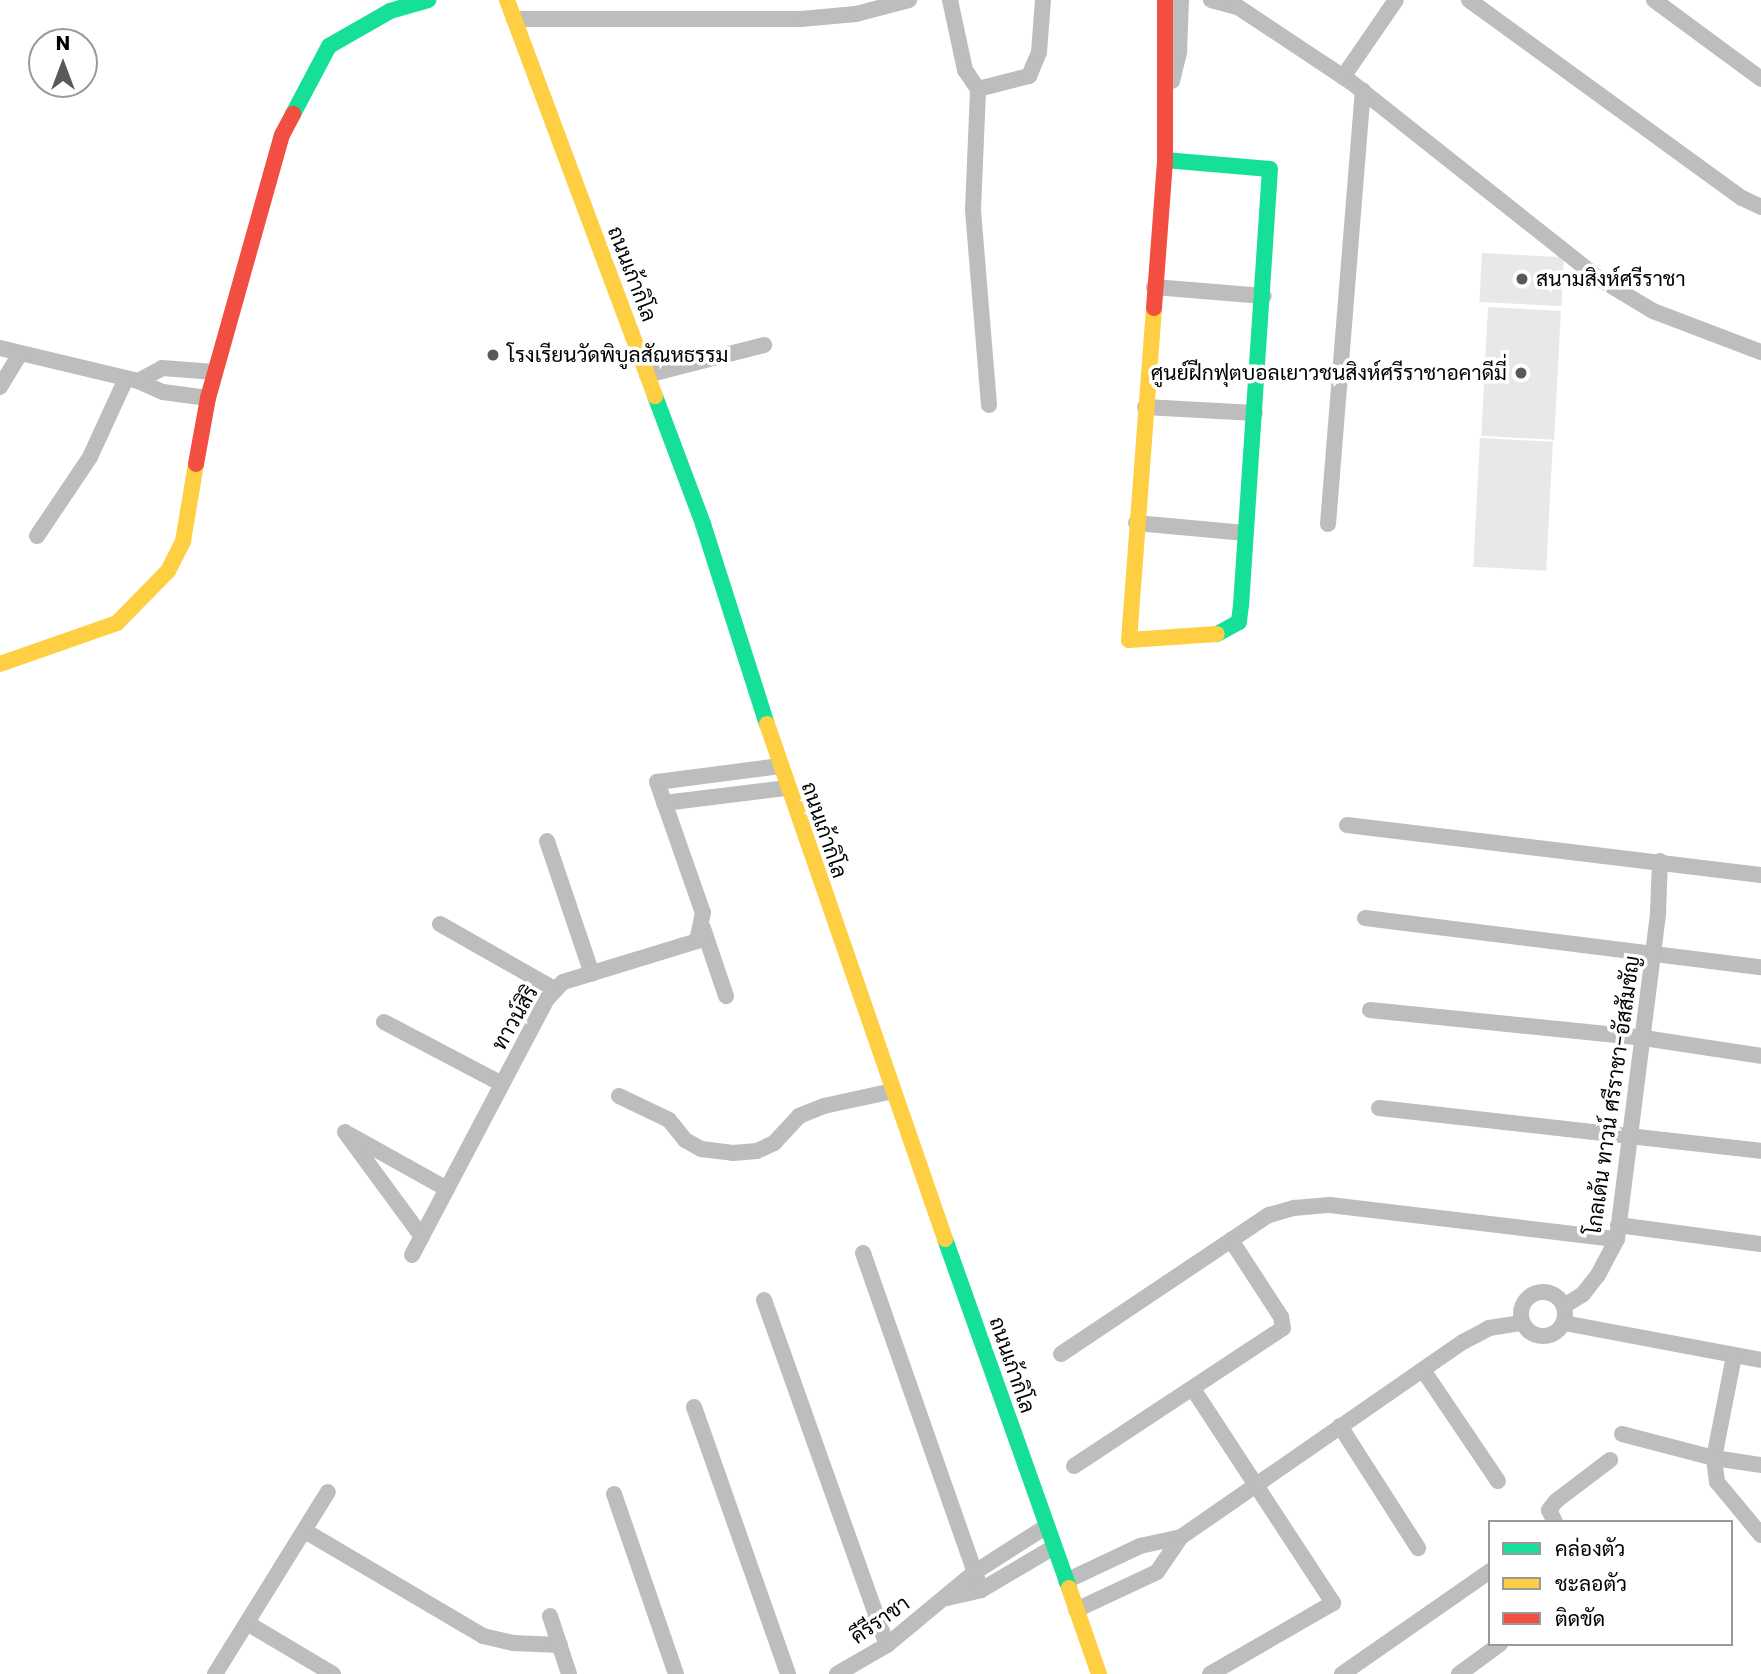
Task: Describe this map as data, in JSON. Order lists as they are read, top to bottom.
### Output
{
  "streets": {
    "street": [
      "ถนนเก้ากิโล",
      "ทาวน์สิริ",
      "โกลเด้น ทาวน์ ศรีราชา-อัสสัมชัญ",
      "คีรีราชา"
    ]
  },
  "crossings": [
    ["ถนนเก้ากิโล", "คีรีราชา"]
  ],
  "places": ["สนามสิงห์ศรีราชา", "โรงเรียนวัดพิบูลสัณหธรรม", "ศูนย์ฝีกฟุตบอลเยาวชนสิงห์ศรีราชาอคาดีมี่"],
  "legend": ["คล่องตัว", "ชะลอตัว", "ติดขัด"],
  "north": "top"
}
